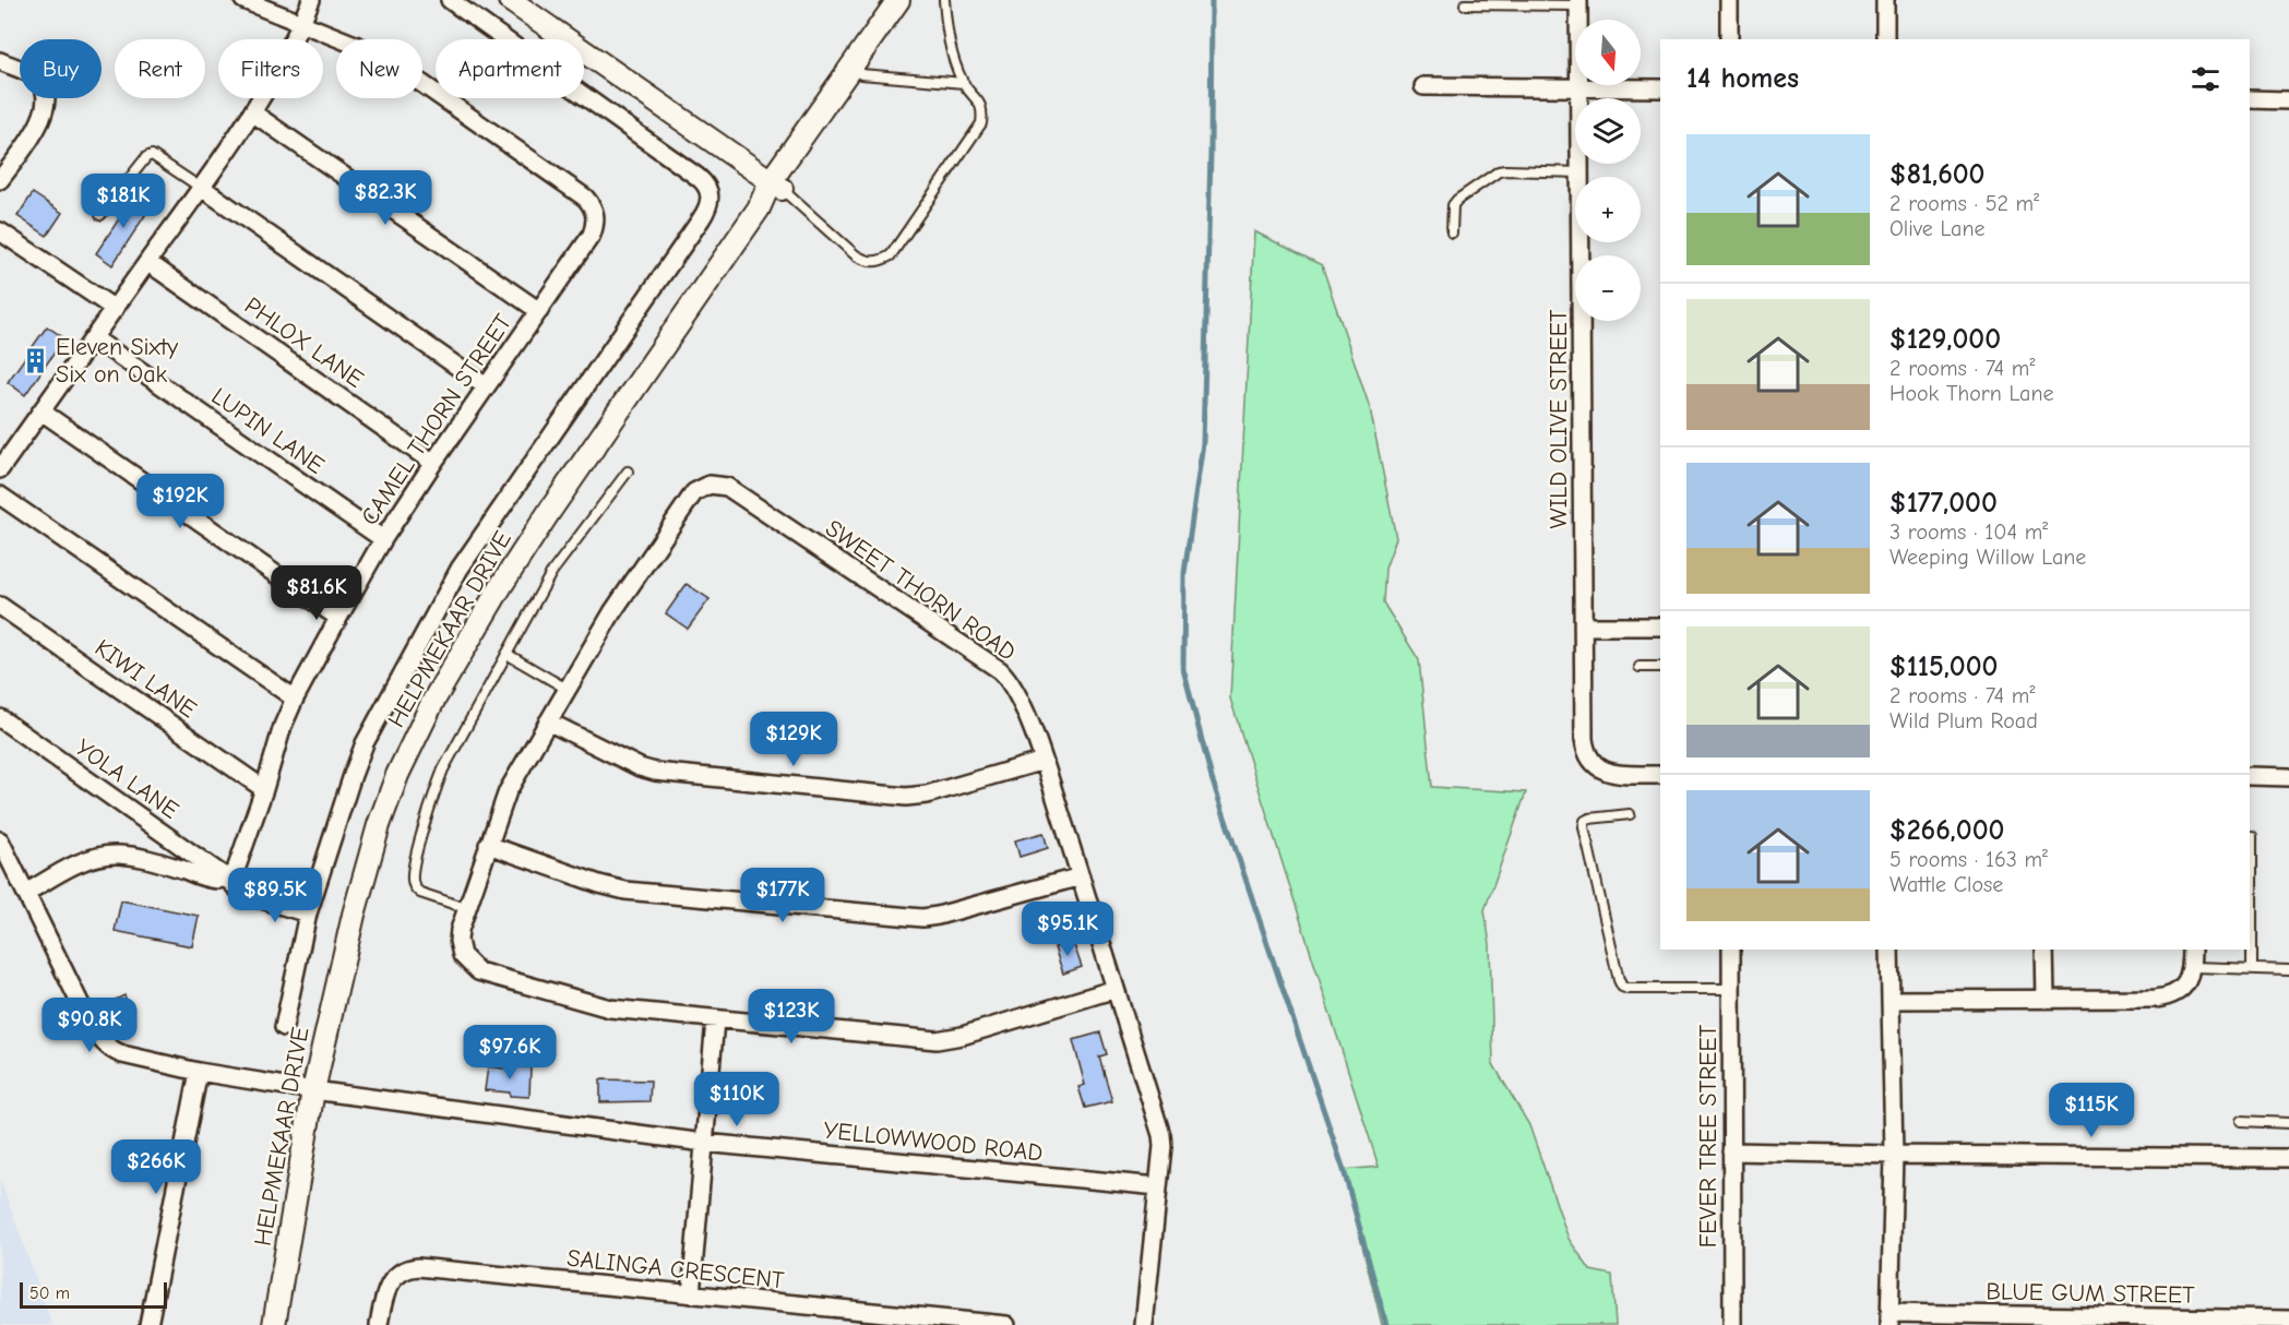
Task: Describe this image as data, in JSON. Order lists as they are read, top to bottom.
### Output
{
  "streets": {
    "street": [
      "PHLOX LANE",
      "CAMEL THORN STREET",
      "WILD OLIVE STREET",
      "LUPIN LANE",
      "SWEET THORN ROAD",
      "HELPMEKAAR DRIVE",
      "KIWI LANE",
      "YOLA LANE",
      "FEVER TREE STREET",
      "YELLOWWOOD ROAD",
      "SALINGA CRESCENT",
      "BLUE GUM STREET"
    ]
  },
  "crossings": [
    ["PHLOX LANE", "CAMEL THORN STREET"],
    ["CAMEL THORN STREET", "LUPIN LANE"],
    ["CAMEL THORN STREET", "KIWI LANE"],
    ["CAMEL THORN STREET", "YOLA LANE"],
    ["SWEET THORN ROAD", "YELLOWWOOD ROAD"],
    ["HELPMEKAAR DRIVE", "YELLOWWOOD ROAD"]
  ],
  "places": {
    "building": ["Eleven Sixty Six on Oak"]
  },
  "scale_bar": "50 m",
  "north": "bottom",
  "page": {
    "map_buttons": ["+", "−"],
    "chip": [
      "Buy",
      "Rent",
      "Filters",
      "New",
      "Apartment"
    ],
    "heading": "14 homes",
    "list": [
      {
        "name": "$81,600",
        "note": "2 rooms · 52 m² · Olive Lane"
      },
      {
        "name": "$129,000",
        "note": "2 rooms · 74 m² · Hook Thorn Lane"
      },
      {
        "name": "$177,000",
        "note": "3 rooms · 104 m² · Weeping Willow Lane"
      },
      {
        "name": "$115,000",
        "note": "2 rooms · 74 m² · Wild Plum Road"
      },
      {
        "name": "$266,000",
        "note": "5 rooms · 163 m² · Wattle Close"
      }
    ],
    "price": [
      "$82.3K",
      "$181K",
      "$192K",
      "$81.6K",
      "$129K",
      "$89.5K",
      "$177K",
      "$95.1K",
      "$123K",
      "$90.8K",
      "$97.6K",
      "$110K",
      "$115K",
      "$266K"
    ],
    "scale": "50 m"
  }
}
